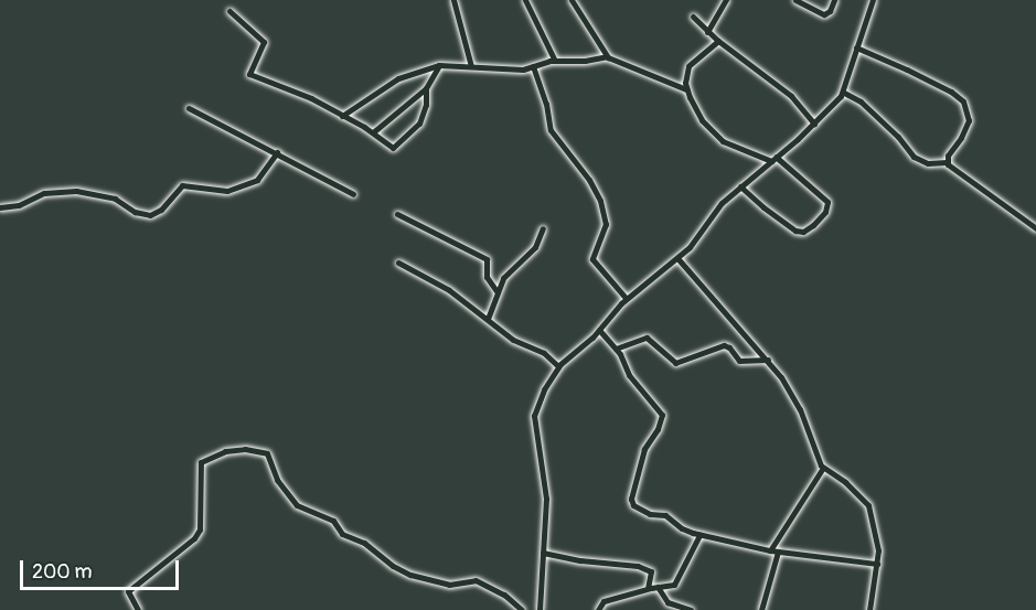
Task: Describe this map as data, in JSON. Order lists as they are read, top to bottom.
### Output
{
  "scale_bar": "200 m"
}
